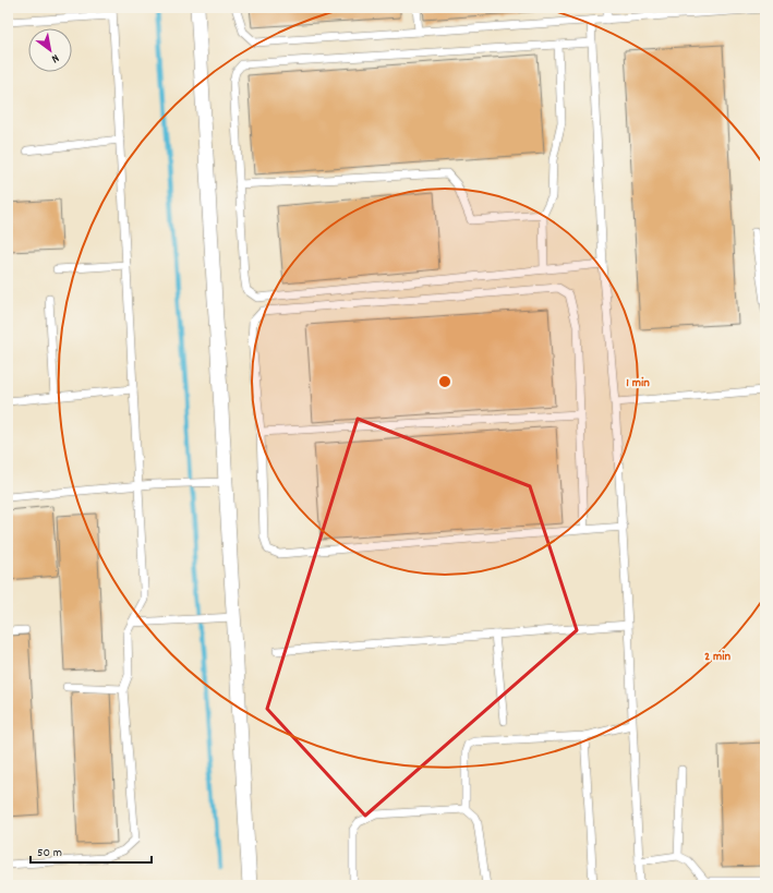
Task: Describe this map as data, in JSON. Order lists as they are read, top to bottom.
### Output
{
  "scale_bar": "50 m",
  "north": "bottom right",
  "rings": ["1 min", "2 min"]
}
